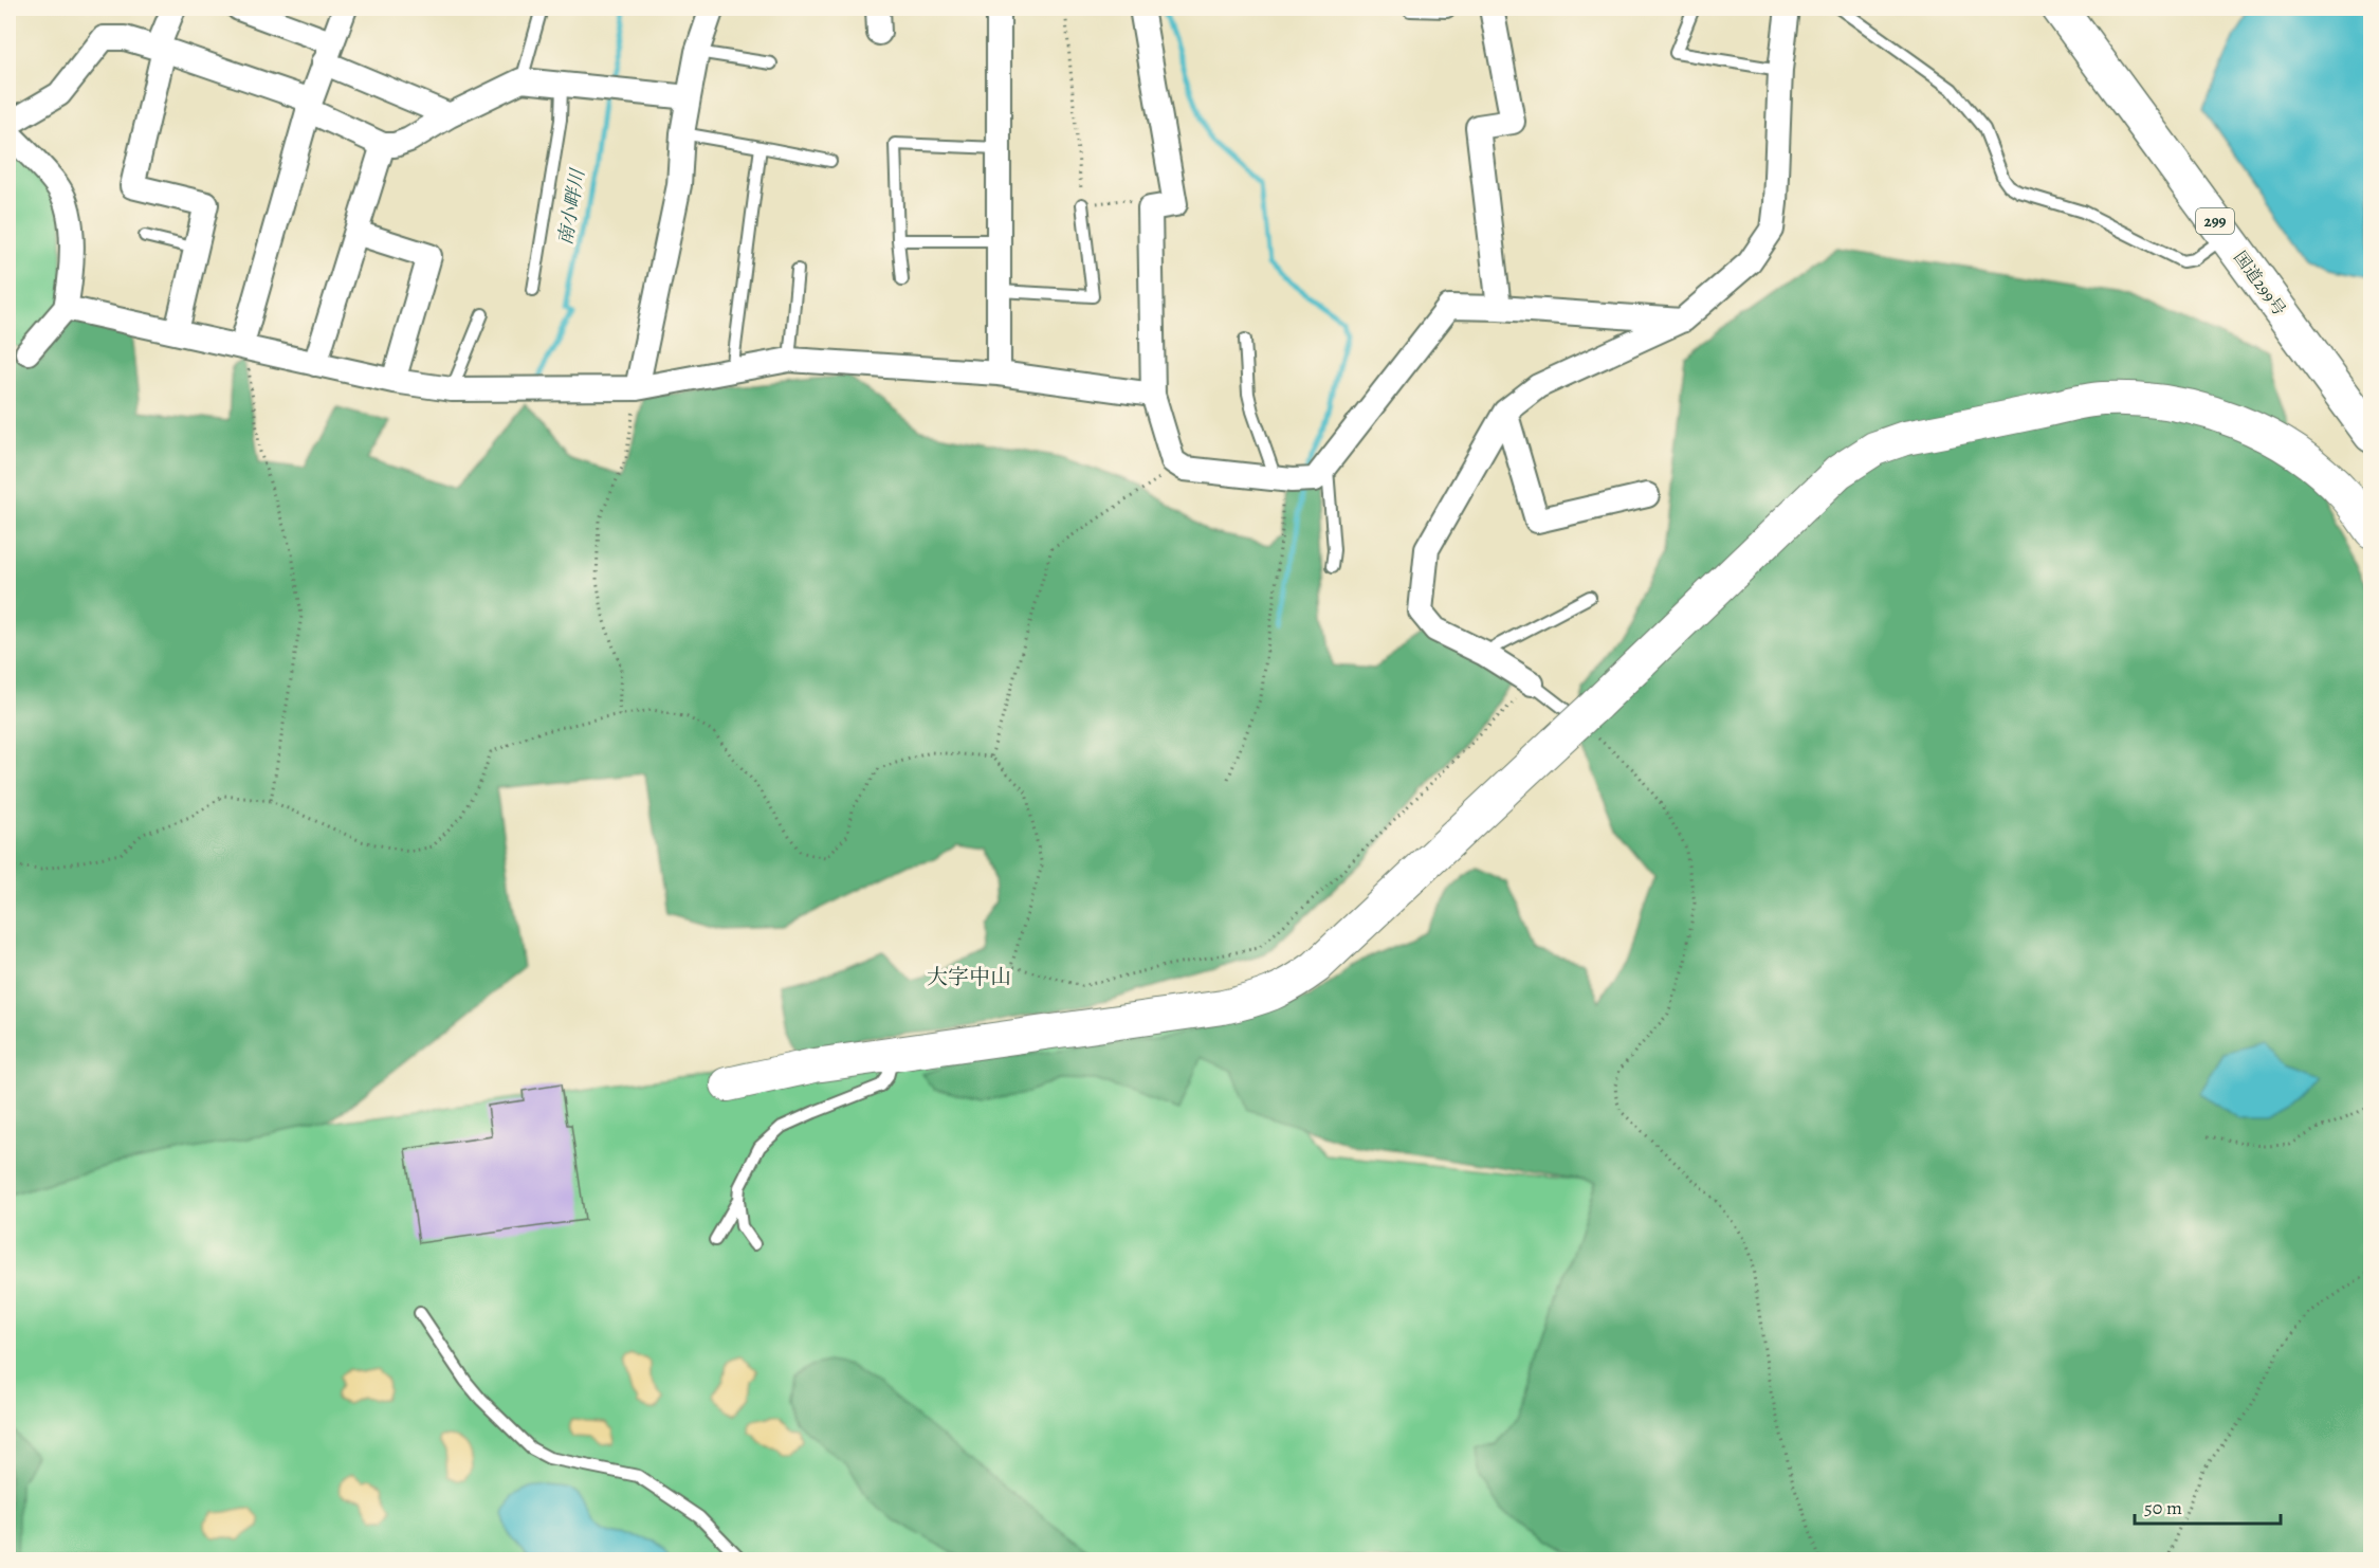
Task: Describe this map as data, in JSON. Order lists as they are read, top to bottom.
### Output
{
  "streets": {
    "highway": ["299", "国道299号"]
  },
  "districts": ["大字中山"],
  "water": ["南小畔川"],
  "scale_bar": "50 m"
}
